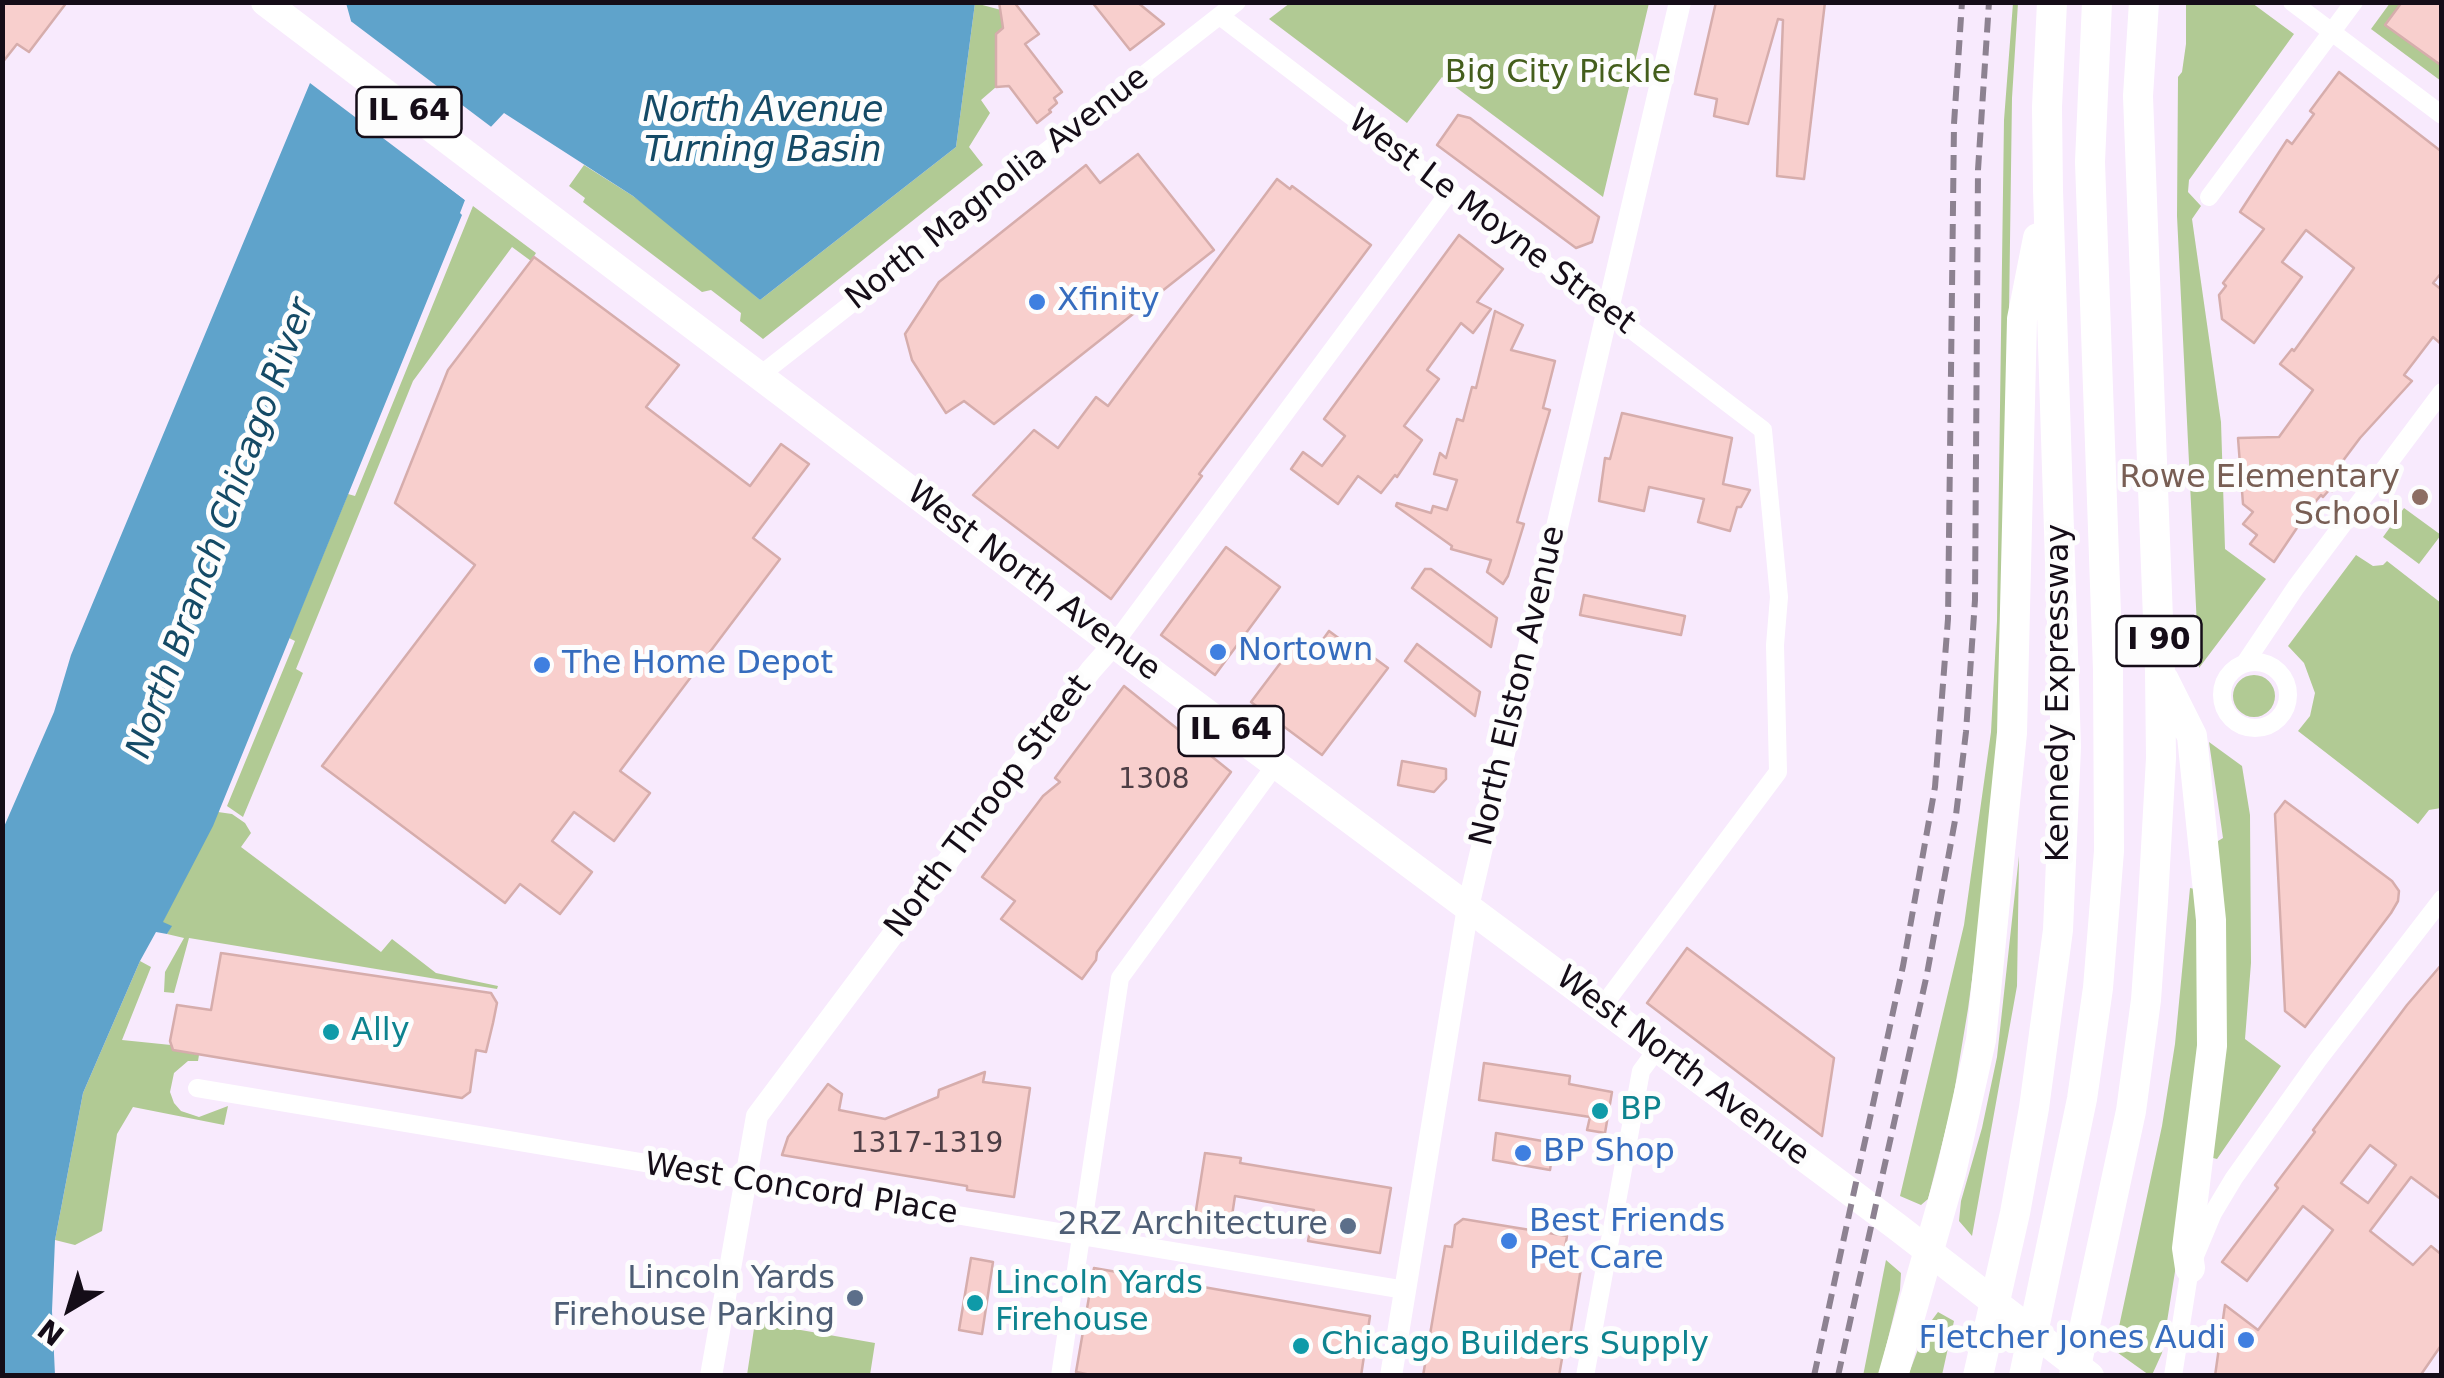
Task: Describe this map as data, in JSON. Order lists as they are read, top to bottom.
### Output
{
  "streets": {
    "highway": ["I 90", "Kennedy Expressway"],
    "main road": [
      "IL 64",
      "West North Avenue",
      "North Elston Avenue",
      "North Throop Street"
    ],
    "street": ["North Magnolia Avenue", "West Le Moyne Street", "West Concord Place"]
  },
  "crossings": [
    ["North Magnolia Avenue", "West Le Moyne Street"],
    ["North Magnolia Avenue", "West North Avenue"],
    ["West Le Moyne Street", "West North Avenue"],
    ["West Le Moyne Street", "North Elston Avenue"],
    ["West Le Moyne Street", "North Throop Street"],
    ["West North Avenue", "North Elston Avenue"],
    ["West North Avenue", "North Throop Street"],
    ["North Elston Avenue", "West Concord Place"],
    ["North Throop Street", "West Concord Place"]
  ],
  "water": ["North Avenue Turning Basin", "North Branch Chicago River"],
  "parks": ["Big City Pickle"],
  "places": [
    "Xfinity",
    "Rowe Elementary School",
    "Nortown",
    "The Home Depot",
    "Ally",
    "BP",
    "BP Shop",
    "2RZ Architecture",
    "Best Friends Pet Care",
    "Lincoln Yards Firehouse Parking",
    "Lincoln Yards Firehouse",
    "Fletcher Jones Audi",
    "Chicago Builders Supply"
  ],
  "house_numbers": ["1308", "1317-1319"],
  "north": "bottom left"
}
